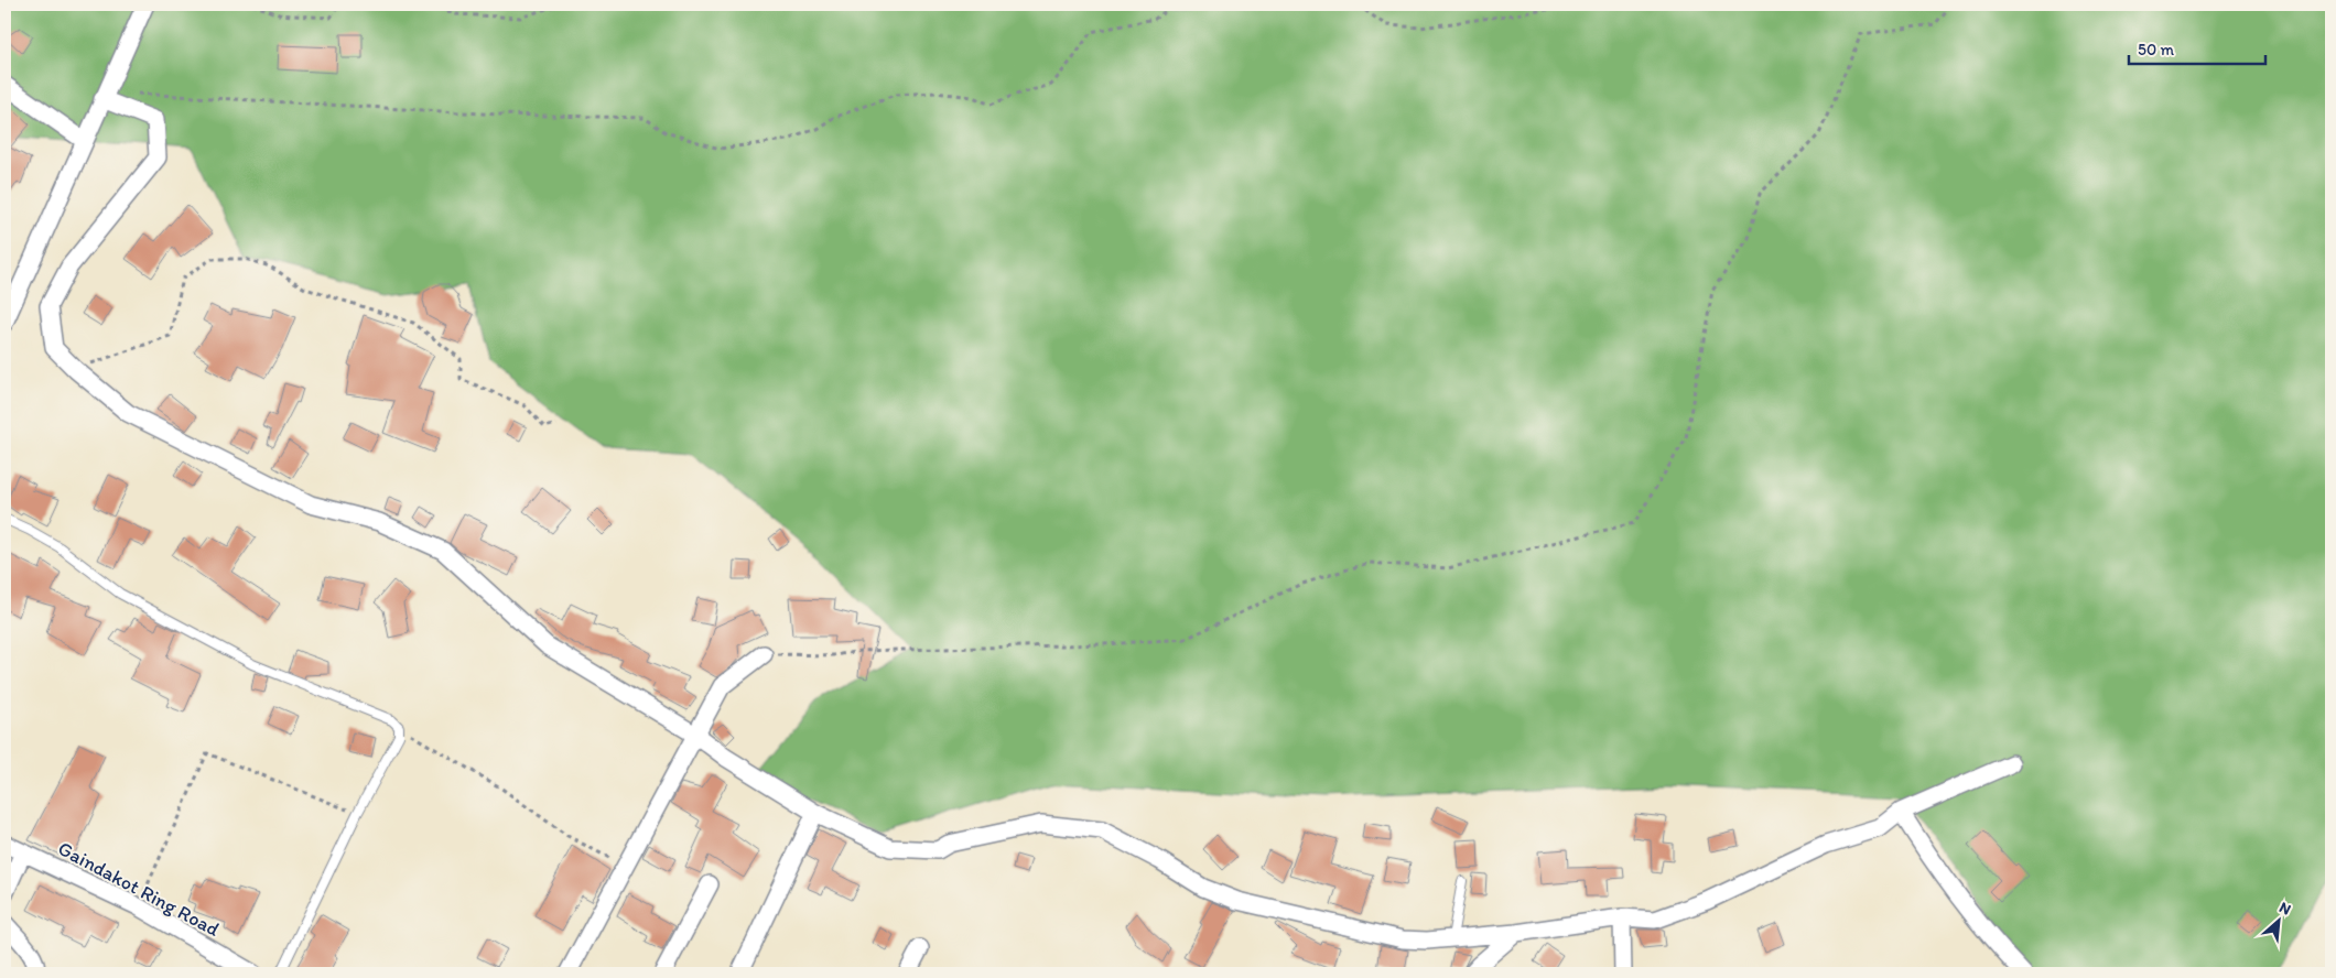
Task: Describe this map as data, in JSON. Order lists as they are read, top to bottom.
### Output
{
  "streets": {
    "street": ["Gaindakot Ring Road"]
  },
  "scale_bar": "50 m",
  "north": "top right"
}
